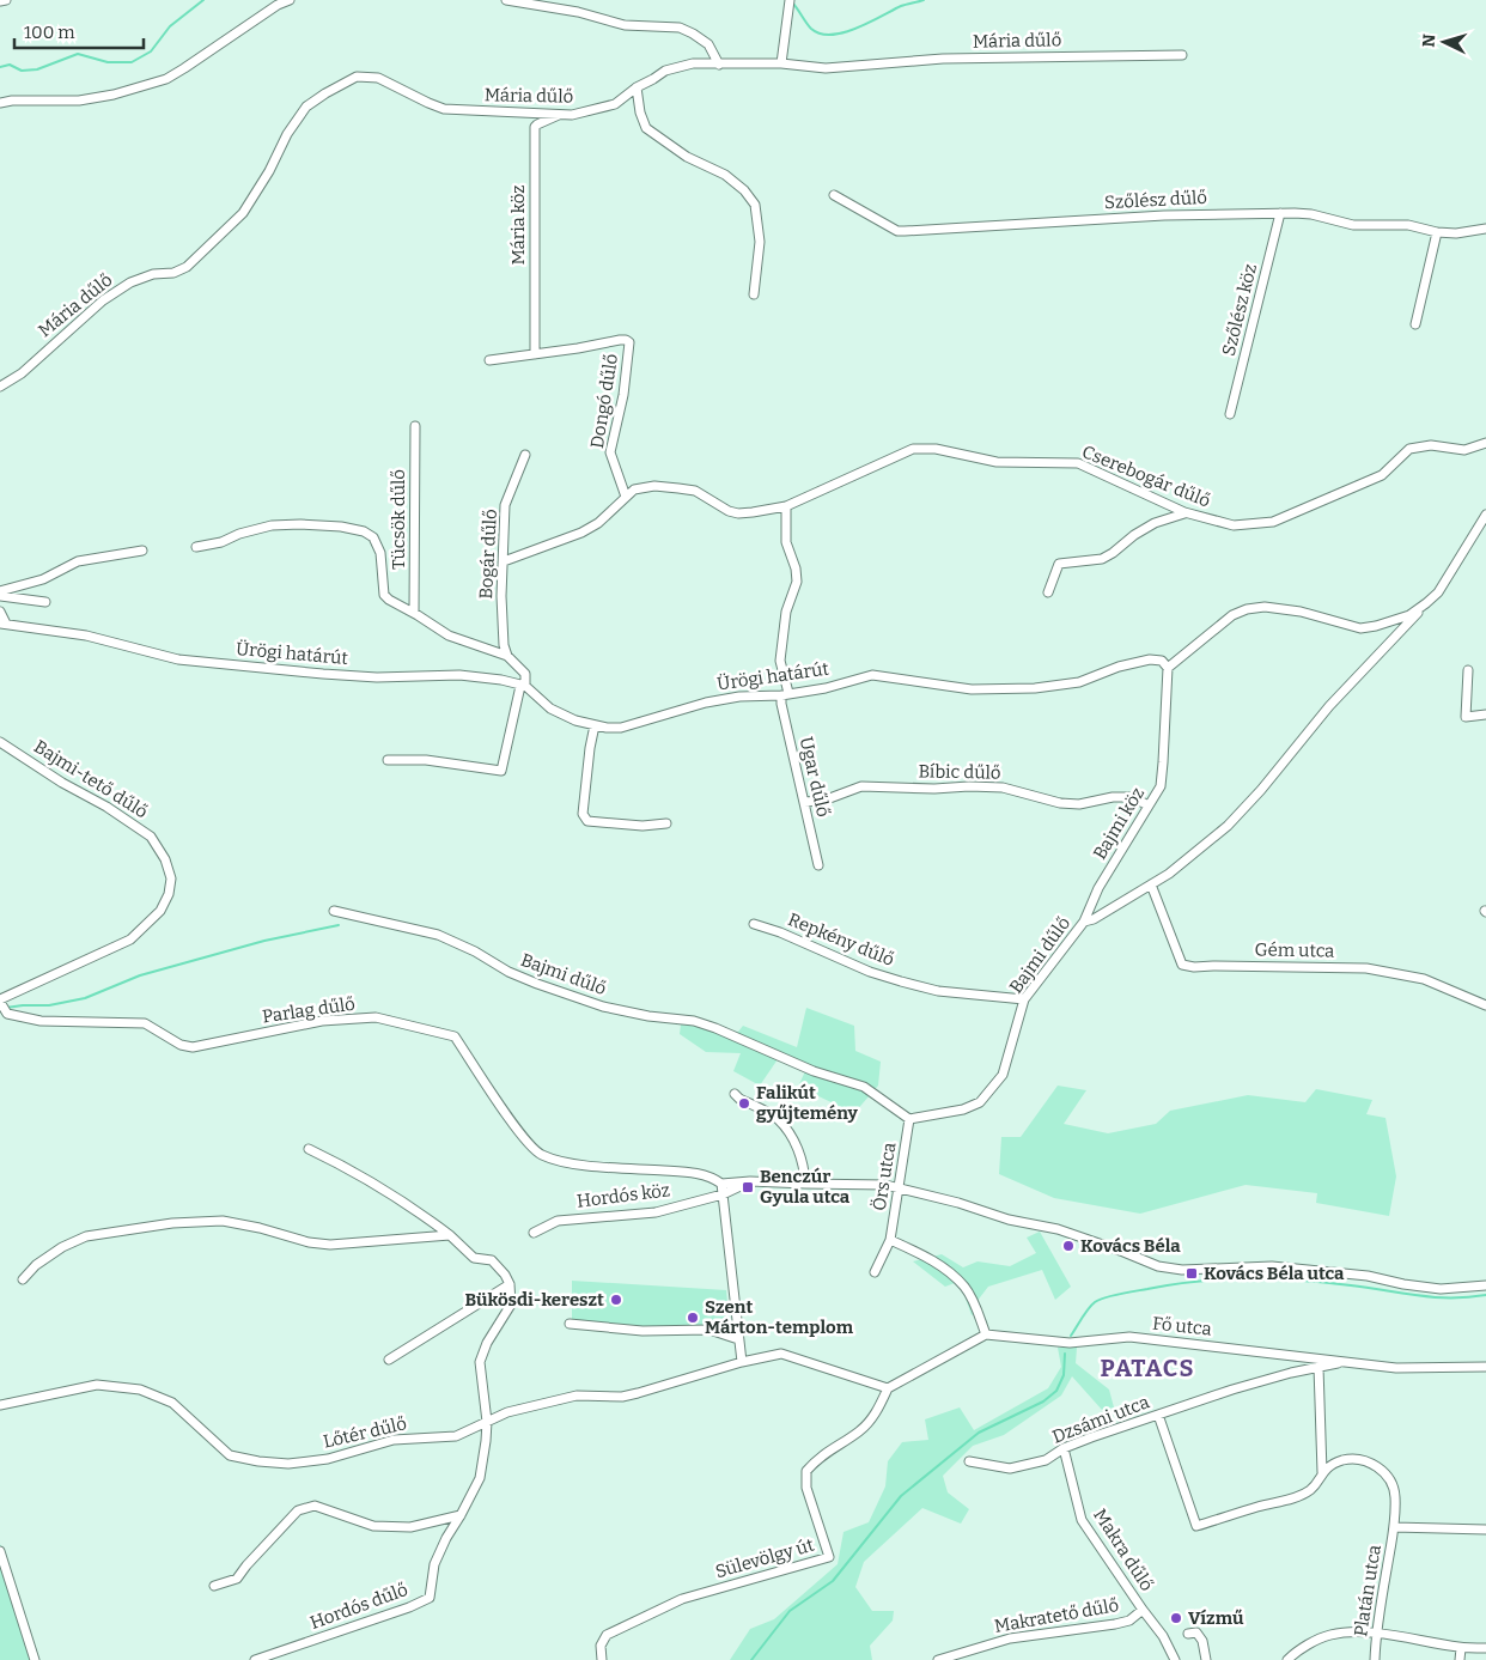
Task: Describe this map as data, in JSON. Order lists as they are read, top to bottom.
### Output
{
  "streets": {
    "street": [
      "Mária dűlő",
      "Szőlész dűlő",
      "Mária köz",
      "Szőlész köz",
      "Dongó dűlő",
      "Cserebogár dűlő",
      "Tücsök dűlő",
      "Bogár dűlő",
      "Ürögi határút",
      "Bíbic dűlő",
      "Ugar dűlő",
      "Bajmi-tető dűlő",
      "Bajmi köz",
      "Repkény dűlő",
      "Gém utca",
      "Bajmi dűlő",
      "Parlag dűlő",
      "Örs utca",
      "Hordós köz",
      "Fő utca",
      "Dzsámi utca",
      "Lőtér dűlő",
      "Makra dűlő",
      "Sülevölgy út",
      "Platán utca",
      "Hordós dűlő",
      "Makratető dűlő"
    ]
  },
  "crossings": [
    ["Mária dűlő", "Mária köz"],
    ["Szőlész dűlő", "Szőlész köz"],
    ["Mária köz", "Dongó dűlő"],
    ["Dongó dűlő", "Cserebogár dűlő"],
    ["Cserebogár dűlő", "Ugar dűlő"],
    ["Ürögi határút", "Ugar dűlő"],
    ["Ürögi határút", "Bajmi köz"],
    ["Bíbic dűlő", "Ugar dűlő"],
    ["Bíbic dűlő", "Bajmi köz"],
    ["Bajmi-tető dűlő", "Parlag dűlő"],
    ["Bajmi köz", "Bajmi dűlő"],
    ["Repkény dűlő", "Bajmi dűlő"],
    ["Gém utca", "Bajmi dűlő"],
    ["Bajmi dűlő", "Örs utca"],
    ["Fő utca", "Dzsámi utca"],
    ["Dzsámi utca", "Makra dűlő"],
    ["Lőtér dűlő", "Sülevölgy út"],
    ["Lőtér dűlő", "Hordós dűlő"],
    ["Makra dűlő", "Makratető dűlő"]
  ],
  "districts": ["PATACS"],
  "places": {
    "other": [
      "Falikút gyűjtemény",
      "Kovács Béla",
      "Bükösdi-kereszt",
      "Szent Márton-templom",
      "Vízmű"
    ],
    "transit": ["Benczúr Gyula utca", "Kovács Béla utca"]
  },
  "scale_bar": "100 m",
  "north": "left"
}
